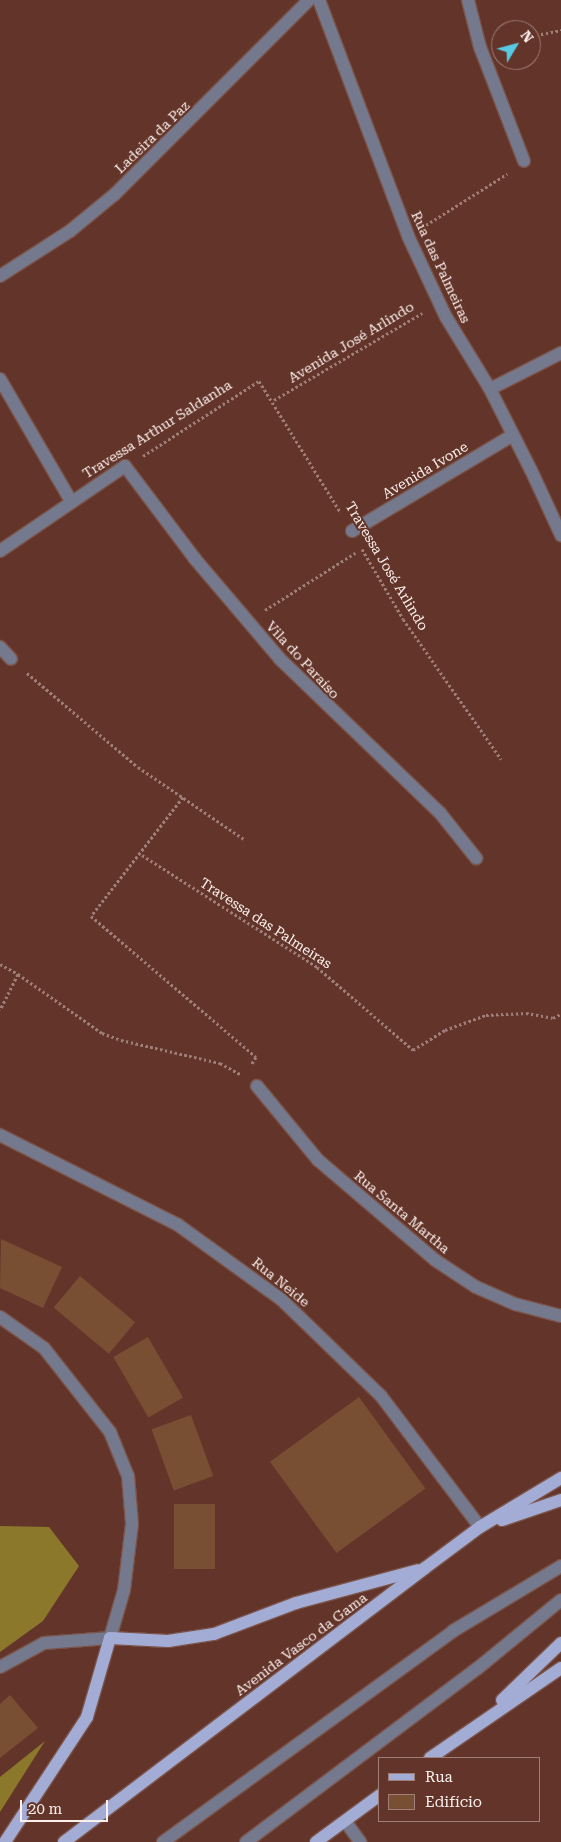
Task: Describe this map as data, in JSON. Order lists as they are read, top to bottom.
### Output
{
  "streets": {
    "main road": ["Avenida Vasco da Gama"],
    "street": [
      "Ladeira da Paz",
      "Rua das Palmeiras",
      "Travessa Arthur Saldanha",
      "Avenida Ivone",
      "Vila do Paraíso",
      "Rua Santa Martha",
      "Rua Neide"
    ],
    "path": ["Avenida José Arlindo", "Travessa José Arlindo", "Travessa das Palmeiras"]
  },
  "crossings": [
    ["Rua das Palmeiras", "Avenida José Arlindo"],
    ["Rua das Palmeiras", "Avenida Ivone"],
    ["Avenida José Arlindo", "Travessa José Arlindo"],
    ["Travessa Arthur Saldanha", "Travessa José Arlindo"],
    ["Travessa Arthur Saldanha", "Vila do Paraíso"],
    ["Avenida Ivone", "Travessa José Arlindo"],
    ["Rua Neide", "Avenida Vasco da Gama"]
  ],
  "legend": ["Rua", "Edifício"],
  "scale_bar": "20 m",
  "north": "top right"
}
